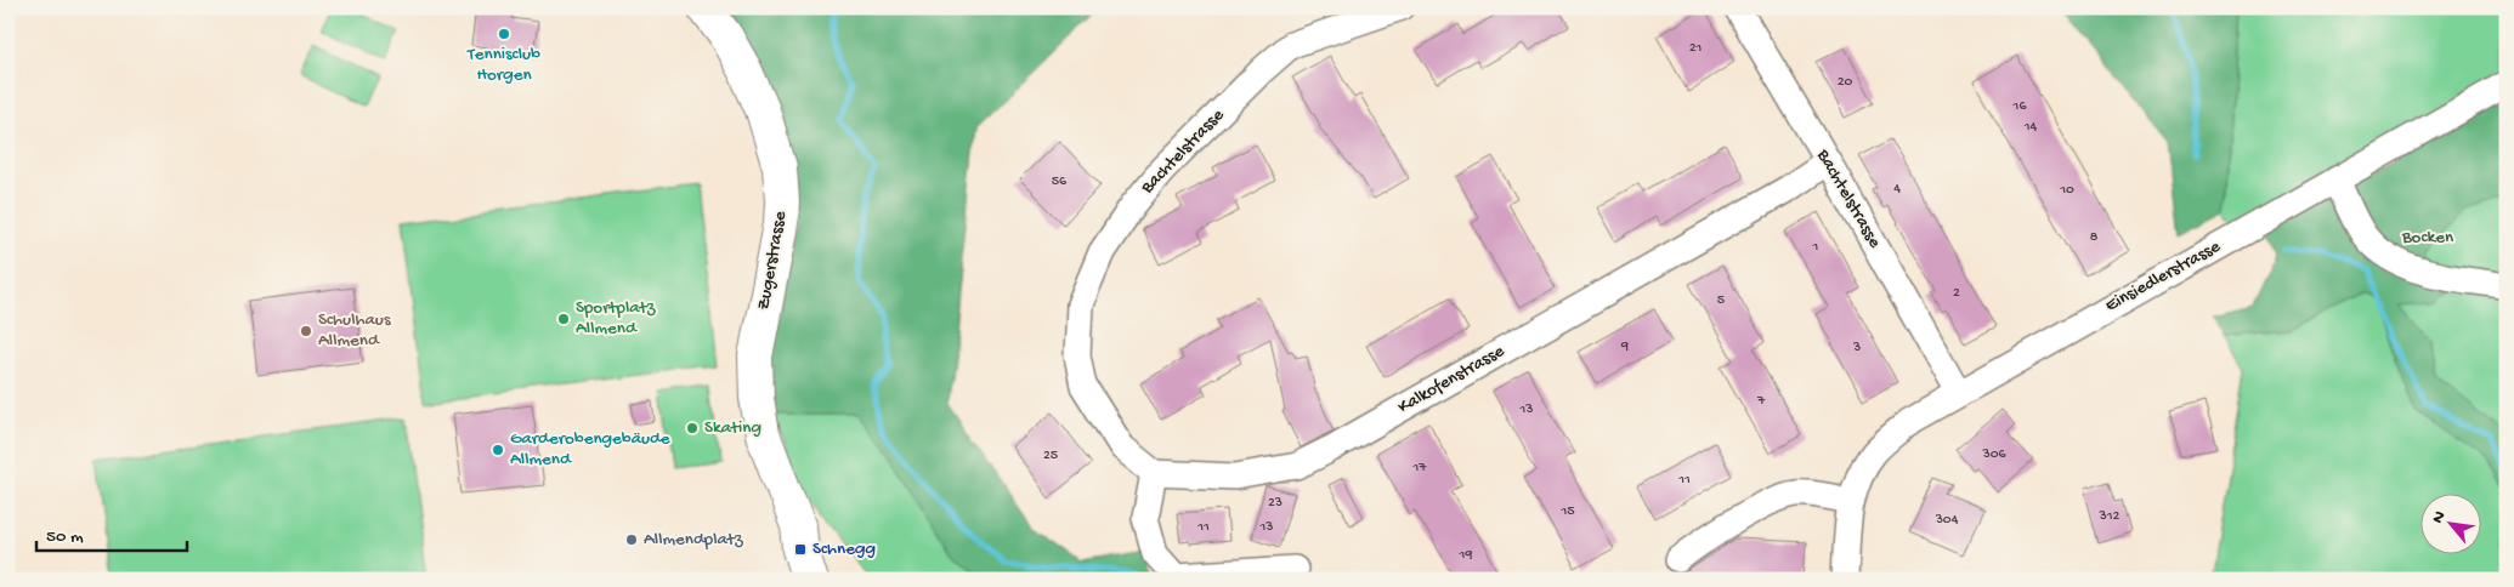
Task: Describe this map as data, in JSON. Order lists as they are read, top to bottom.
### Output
{
  "streets": {
    "main road": ["Zugerstrasse"],
    "street": ["Bachtelstrasse", "Einsiedlerstrasse", "Kalkofenstrasse"]
  },
  "crossings": [
    ["Bachtelstrasse", "Einsiedlerstrasse"],
    ["Bachtelstrasse", "Kalkofenstrasse"]
  ],
  "parks": ["Bocken"],
  "places": {
    "other": [
      "Tennisclub Horgen",
      "Sportplatz Allmend",
      "Schulhaus Allmend",
      "Skating",
      "Garderobengebäude Allmend",
      "Allmendplatz"
    ],
    "transit": ["Schnegg"]
  },
  "house_numbers": [
    "21",
    "20",
    "16",
    "14",
    "56",
    "4",
    "10",
    "8",
    "1",
    "2",
    "5",
    "9",
    "3",
    "7",
    "13",
    "306",
    "25",
    "17",
    "11",
    "23",
    "15",
    "312",
    "304",
    "11",
    "13",
    "19"
  ],
  "scale_bar": "50 m",
  "north": "top left"
}
